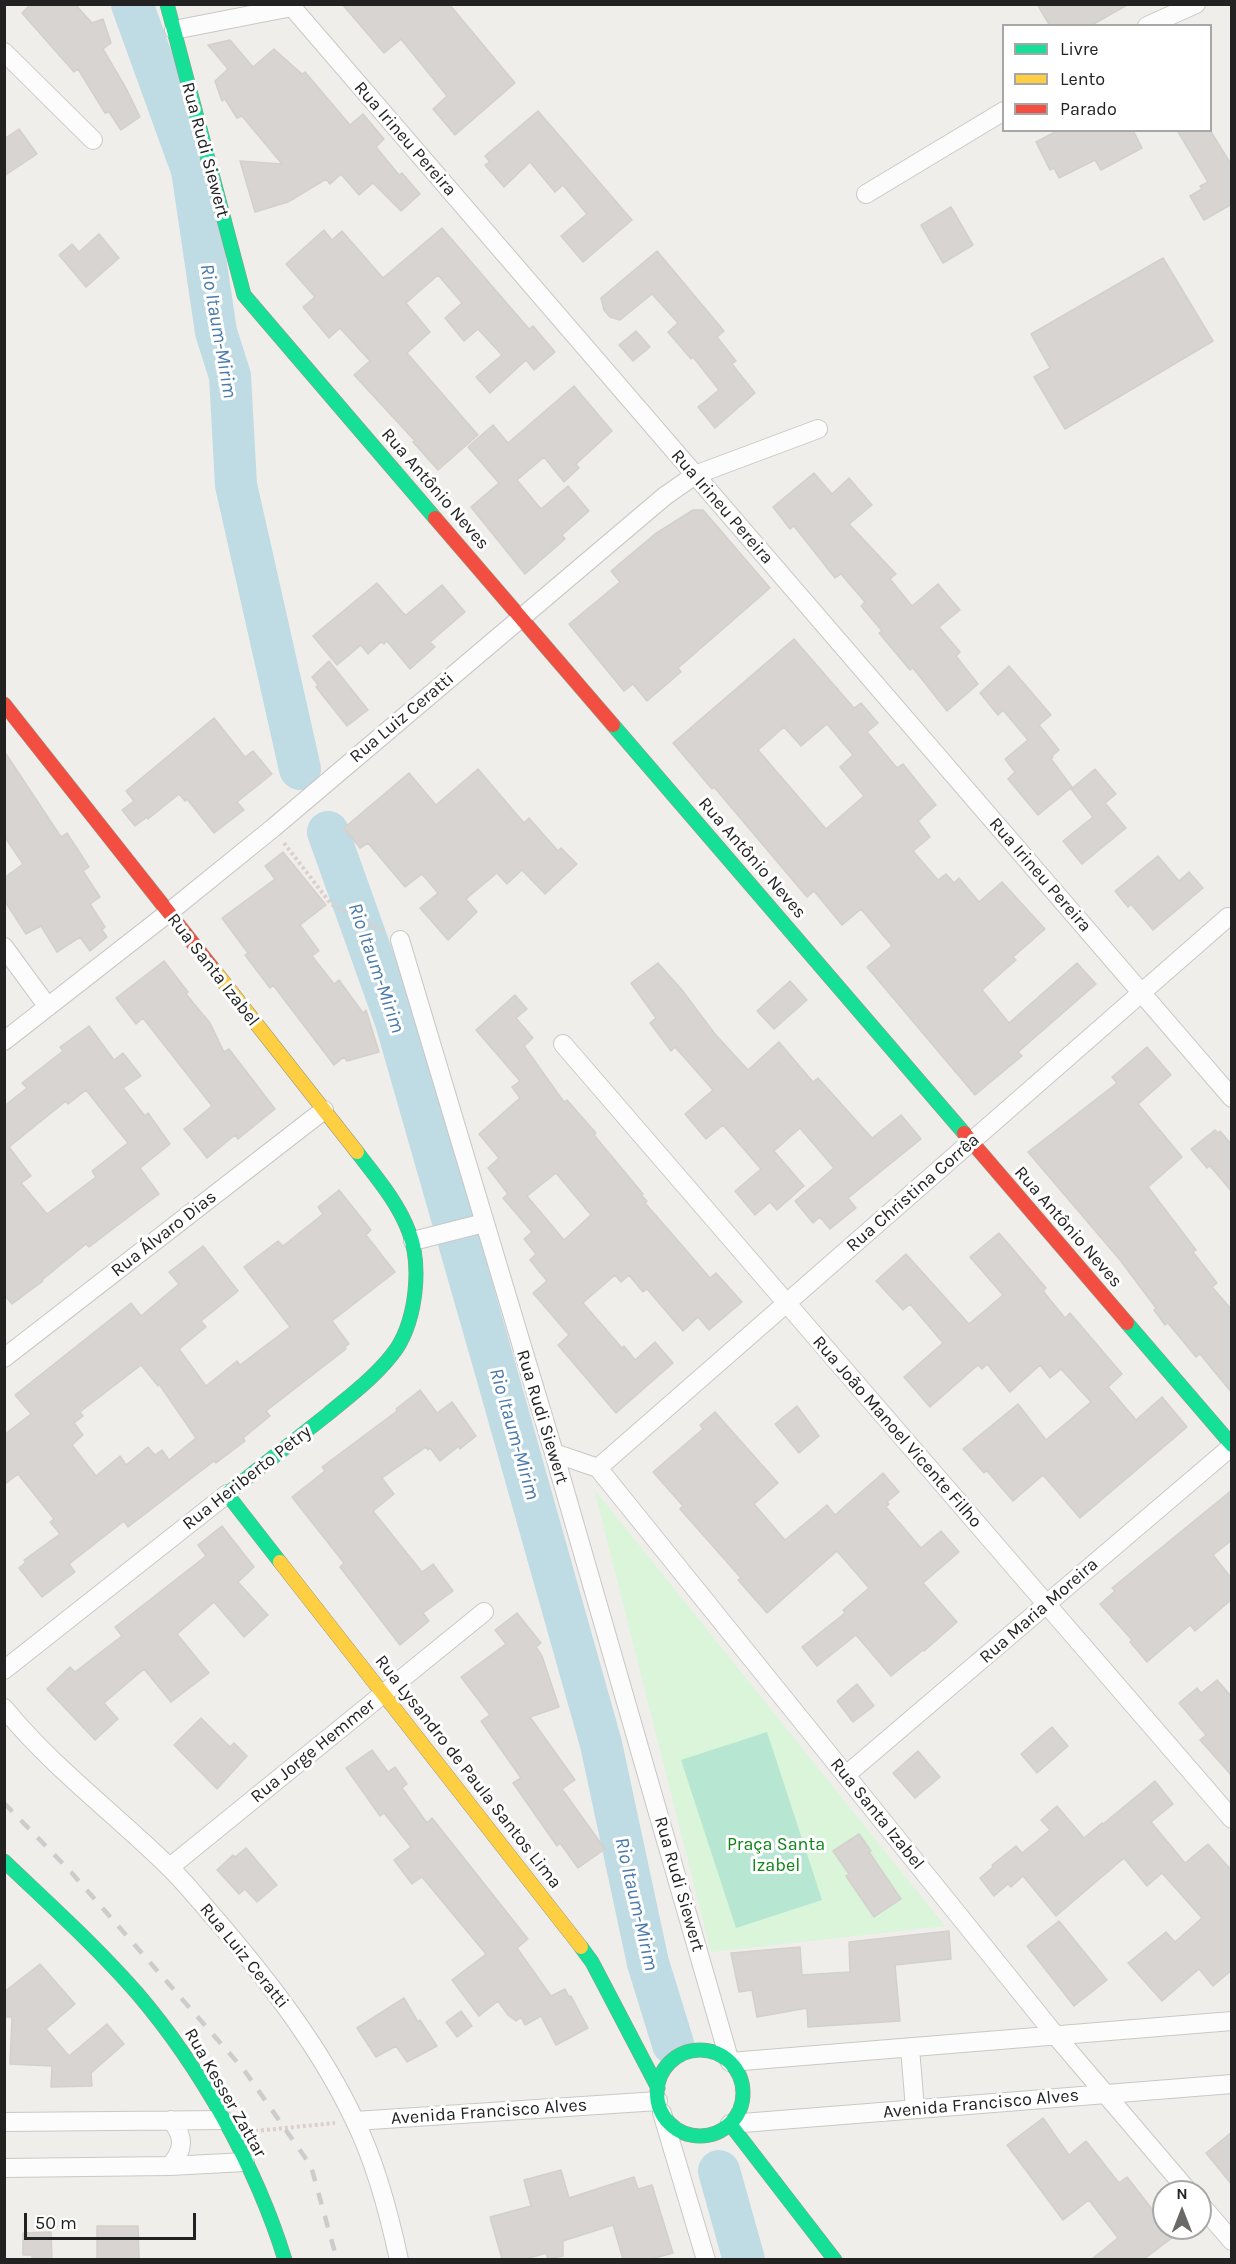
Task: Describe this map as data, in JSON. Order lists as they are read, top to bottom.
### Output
{
  "streets": {
    "street": [
      "Rua Irineu Pereira",
      "Rua Rudi Siewert",
      "Rua Antônio Neves",
      "Rua Luiz Ceratti",
      "Rua Santa Izabel",
      "Rua Christina Corrêa",
      "Rua Álvaro Dias",
      "Rua João Manoel Vicente Filho",
      "Rua Heriberto Petry",
      "Rua Maria Moreira",
      "Rua Jorge Hemmer",
      "Rua Lysandro de Paula Santos Lima",
      "Rua Kesser Zattar",
      "Avenida Francisco Alves"
    ]
  },
  "crossings": [
    ["Rua Irineu Pereira", "Rua Rudi Siewert"],
    ["Rua Irineu Pereira", "Rua Luiz Ceratti"],
    ["Rua Irineu Pereira", "Rua Christina Corrêa"],
    ["Rua Rudi Siewert", "Rua Antônio Neves"],
    ["Rua Rudi Siewert", "Rua Lysandro de Paula Santos Lima"],
    ["Rua Rudi Siewert", "Avenida Francisco Alves"],
    ["Rua Antônio Neves", "Rua Luiz Ceratti"],
    ["Rua Antônio Neves", "Rua Christina Corrêa"],
    ["Rua Antônio Neves", "Rua Maria Moreira"],
    ["Rua Luiz Ceratti", "Rua Santa Izabel"],
    ["Rua Luiz Ceratti", "Rua Jorge Hemmer"],
    ["Rua Luiz Ceratti", "Avenida Francisco Alves"],
    ["Rua Santa Izabel", "Rua Christina Corrêa"],
    ["Rua Santa Izabel", "Rua Álvaro Dias"],
    ["Rua Santa Izabel", "Rua Heriberto Petry"],
    ["Rua Santa Izabel", "Rua Maria Moreira"],
    ["Rua Santa Izabel", "Avenida Francisco Alves"],
    ["Rua Christina Corrêa", "Rua João Manoel Vicente Filho"],
    ["Rua João Manoel Vicente Filho", "Rua Maria Moreira"],
    ["Rua Heriberto Petry", "Rua Lysandro de Paula Santos Lima"],
    ["Rua Jorge Hemmer", "Rua Lysandro de Paula Santos Lima"],
    ["Rua Lysandro de Paula Santos Lima", "Avenida Francisco Alves"]
  ],
  "water": ["Rio Itaum-Mirim"],
  "parks": ["Praça Santa Izabel"],
  "legend": ["Livre", "Lento", "Parado"],
  "scale_bar": "50 m",
  "north": "top"
}
